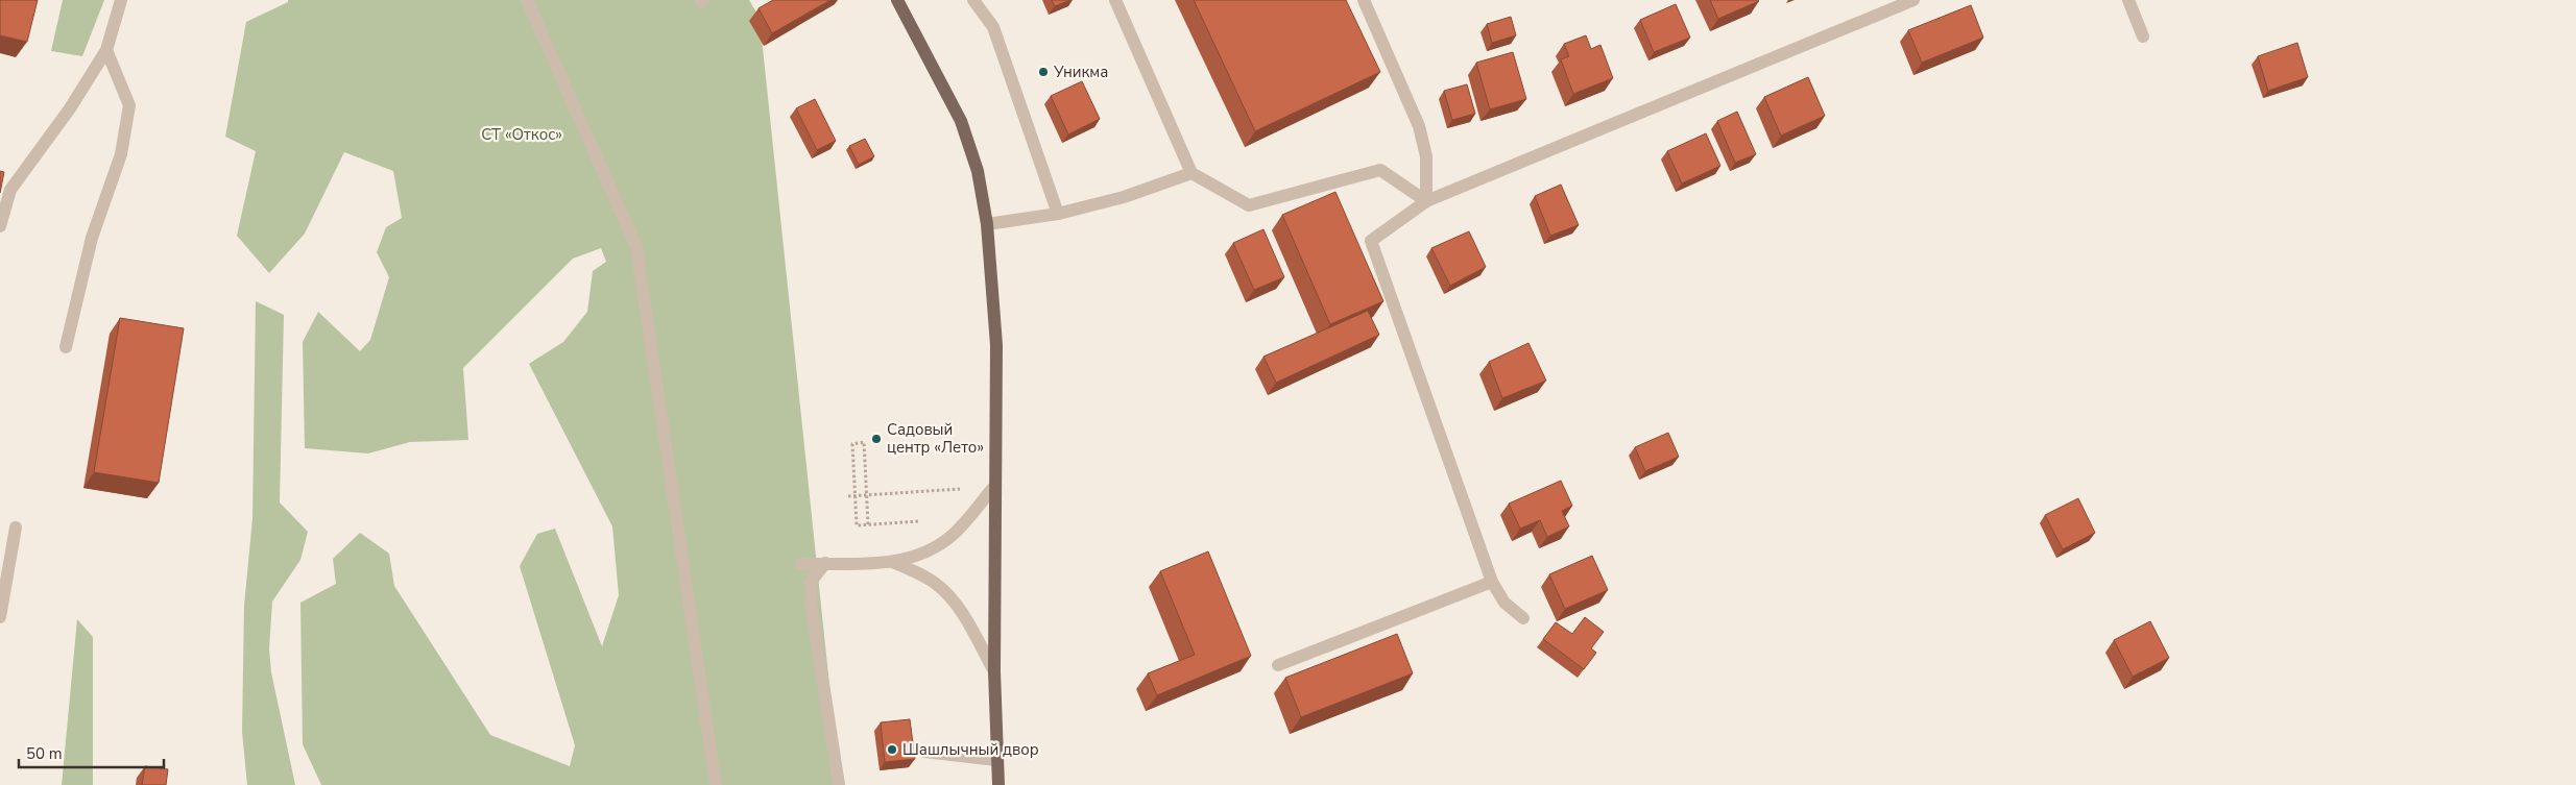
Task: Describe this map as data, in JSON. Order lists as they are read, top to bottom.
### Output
{
  "parks": ["СТ «Откос»"],
  "places": ["Уникма", "Садовый центр «Лето»", "Шашлычный двор"],
  "scale_bar": "50 m"
}
